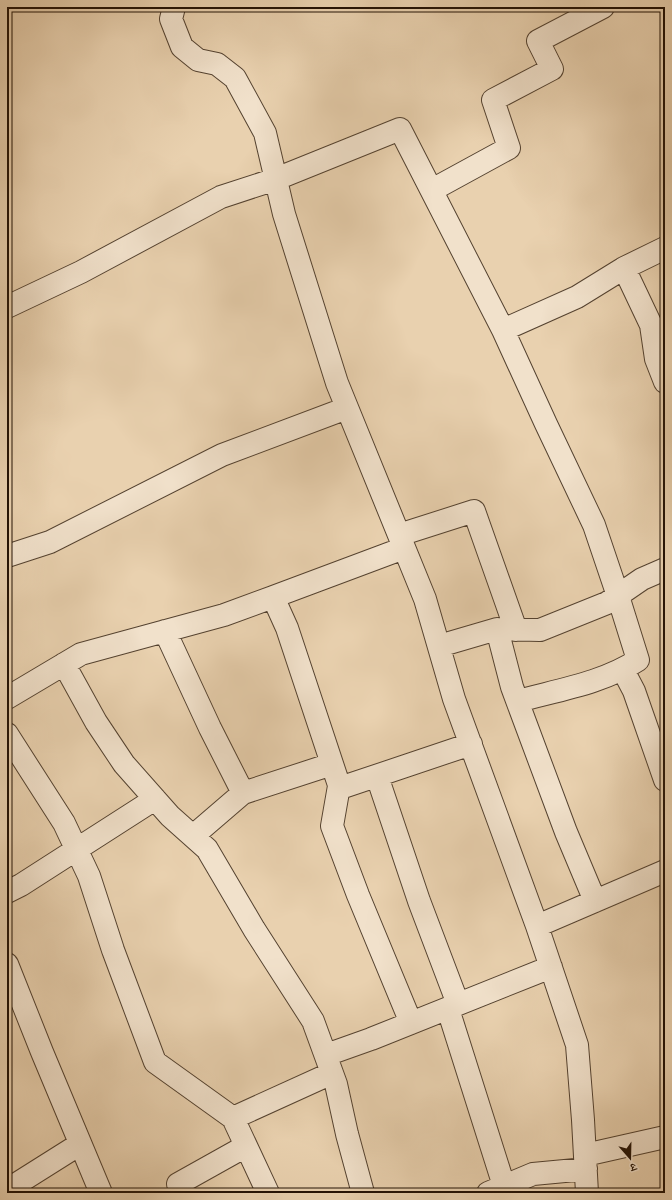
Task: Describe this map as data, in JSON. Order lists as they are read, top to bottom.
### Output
{
  "north": "bottom"
}
